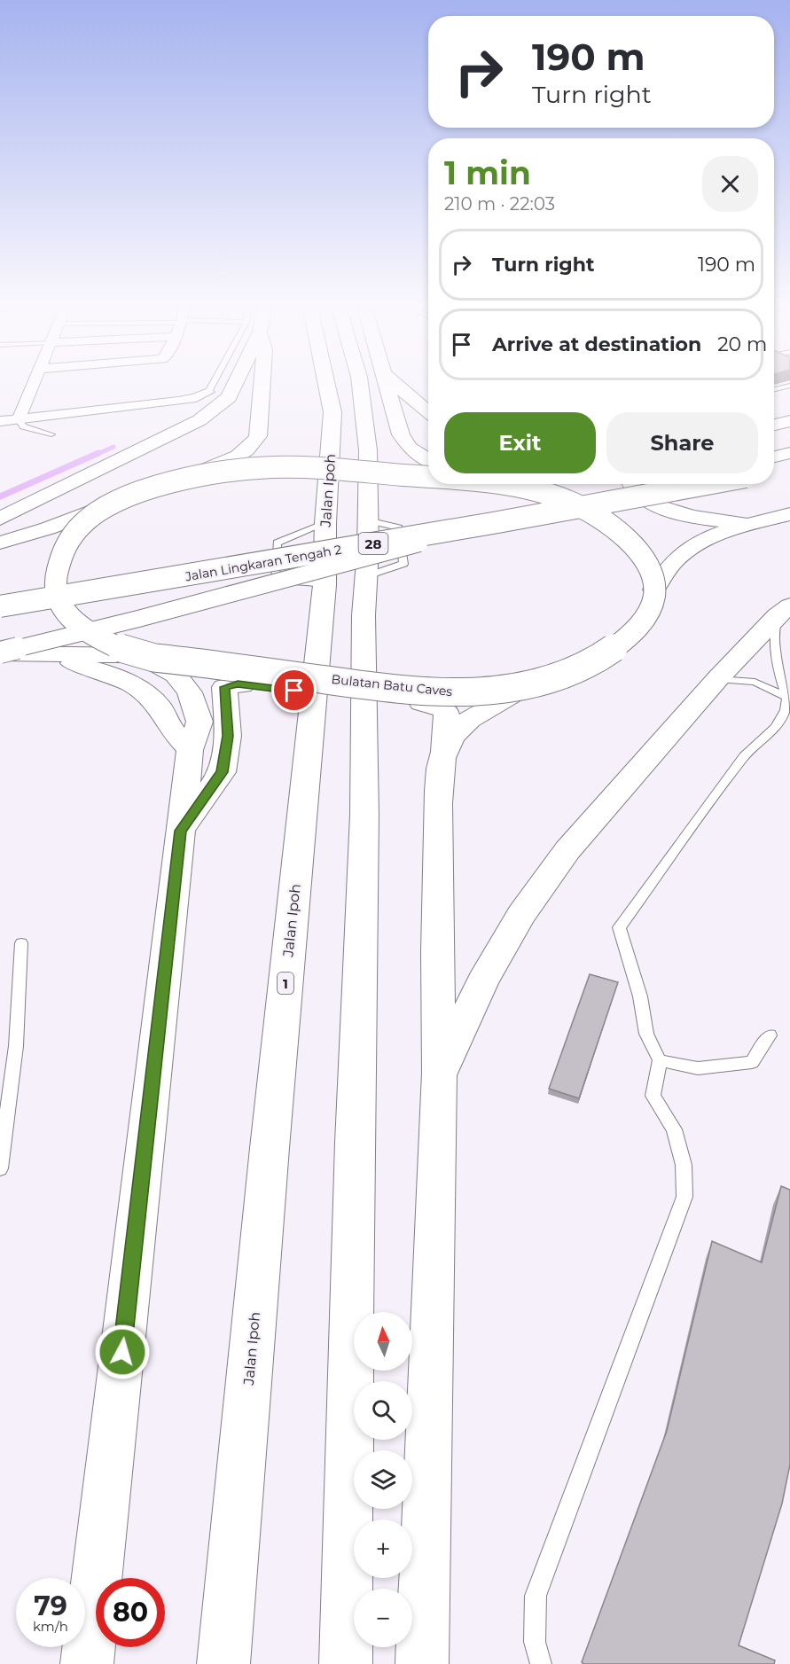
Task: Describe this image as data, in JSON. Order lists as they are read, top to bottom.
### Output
{
  "streets": {
    "highway": [
      "Jalan Ipoh",
      "28",
      "Jalan Lingkaran Tengah 2",
      "Bulatan Batu Caves",
      "1"
    ]
  },
  "north": "top",
  "page": {
    "turn": ["190 m", "Turn right"],
    "heading": ["1 min", "210 m · 22:03"],
    "list": [
      {
        "name": "Turn right",
        "value": "190 m"
      },
      {
        "name": "Arrive at destination",
        "value": "20 m"
      }
    ],
    "buttons": ["Exit", "Share"],
    "map_buttons": ["+", "−"],
    "speed": "79 km/h",
    "limit": "80"
  }
}
